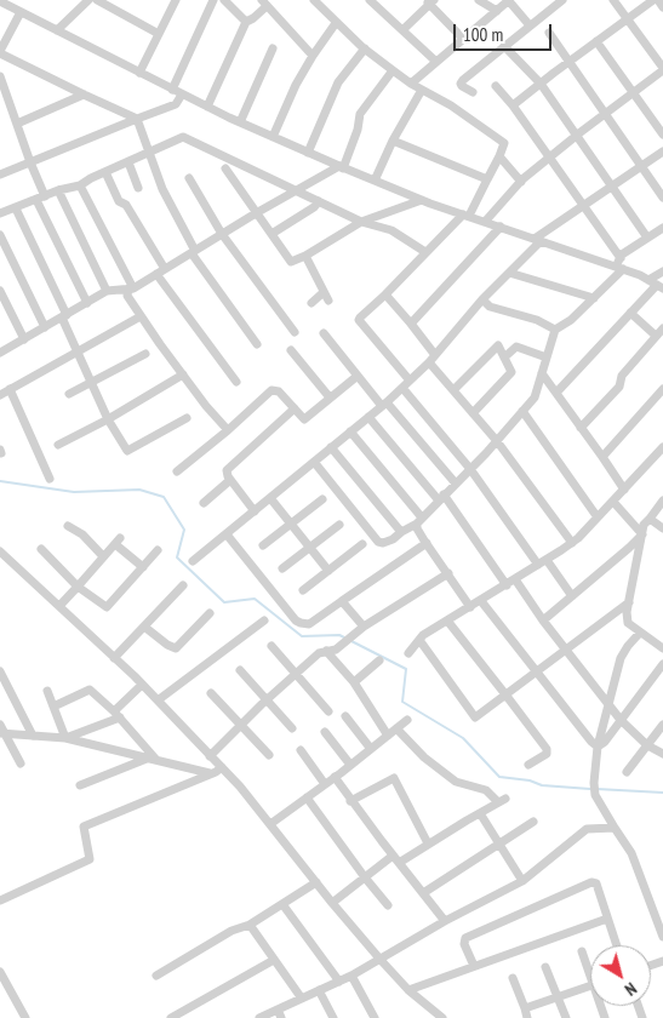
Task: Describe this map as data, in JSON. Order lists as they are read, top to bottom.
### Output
{
  "scale_bar": "100 m",
  "north": "bottom right"
}
